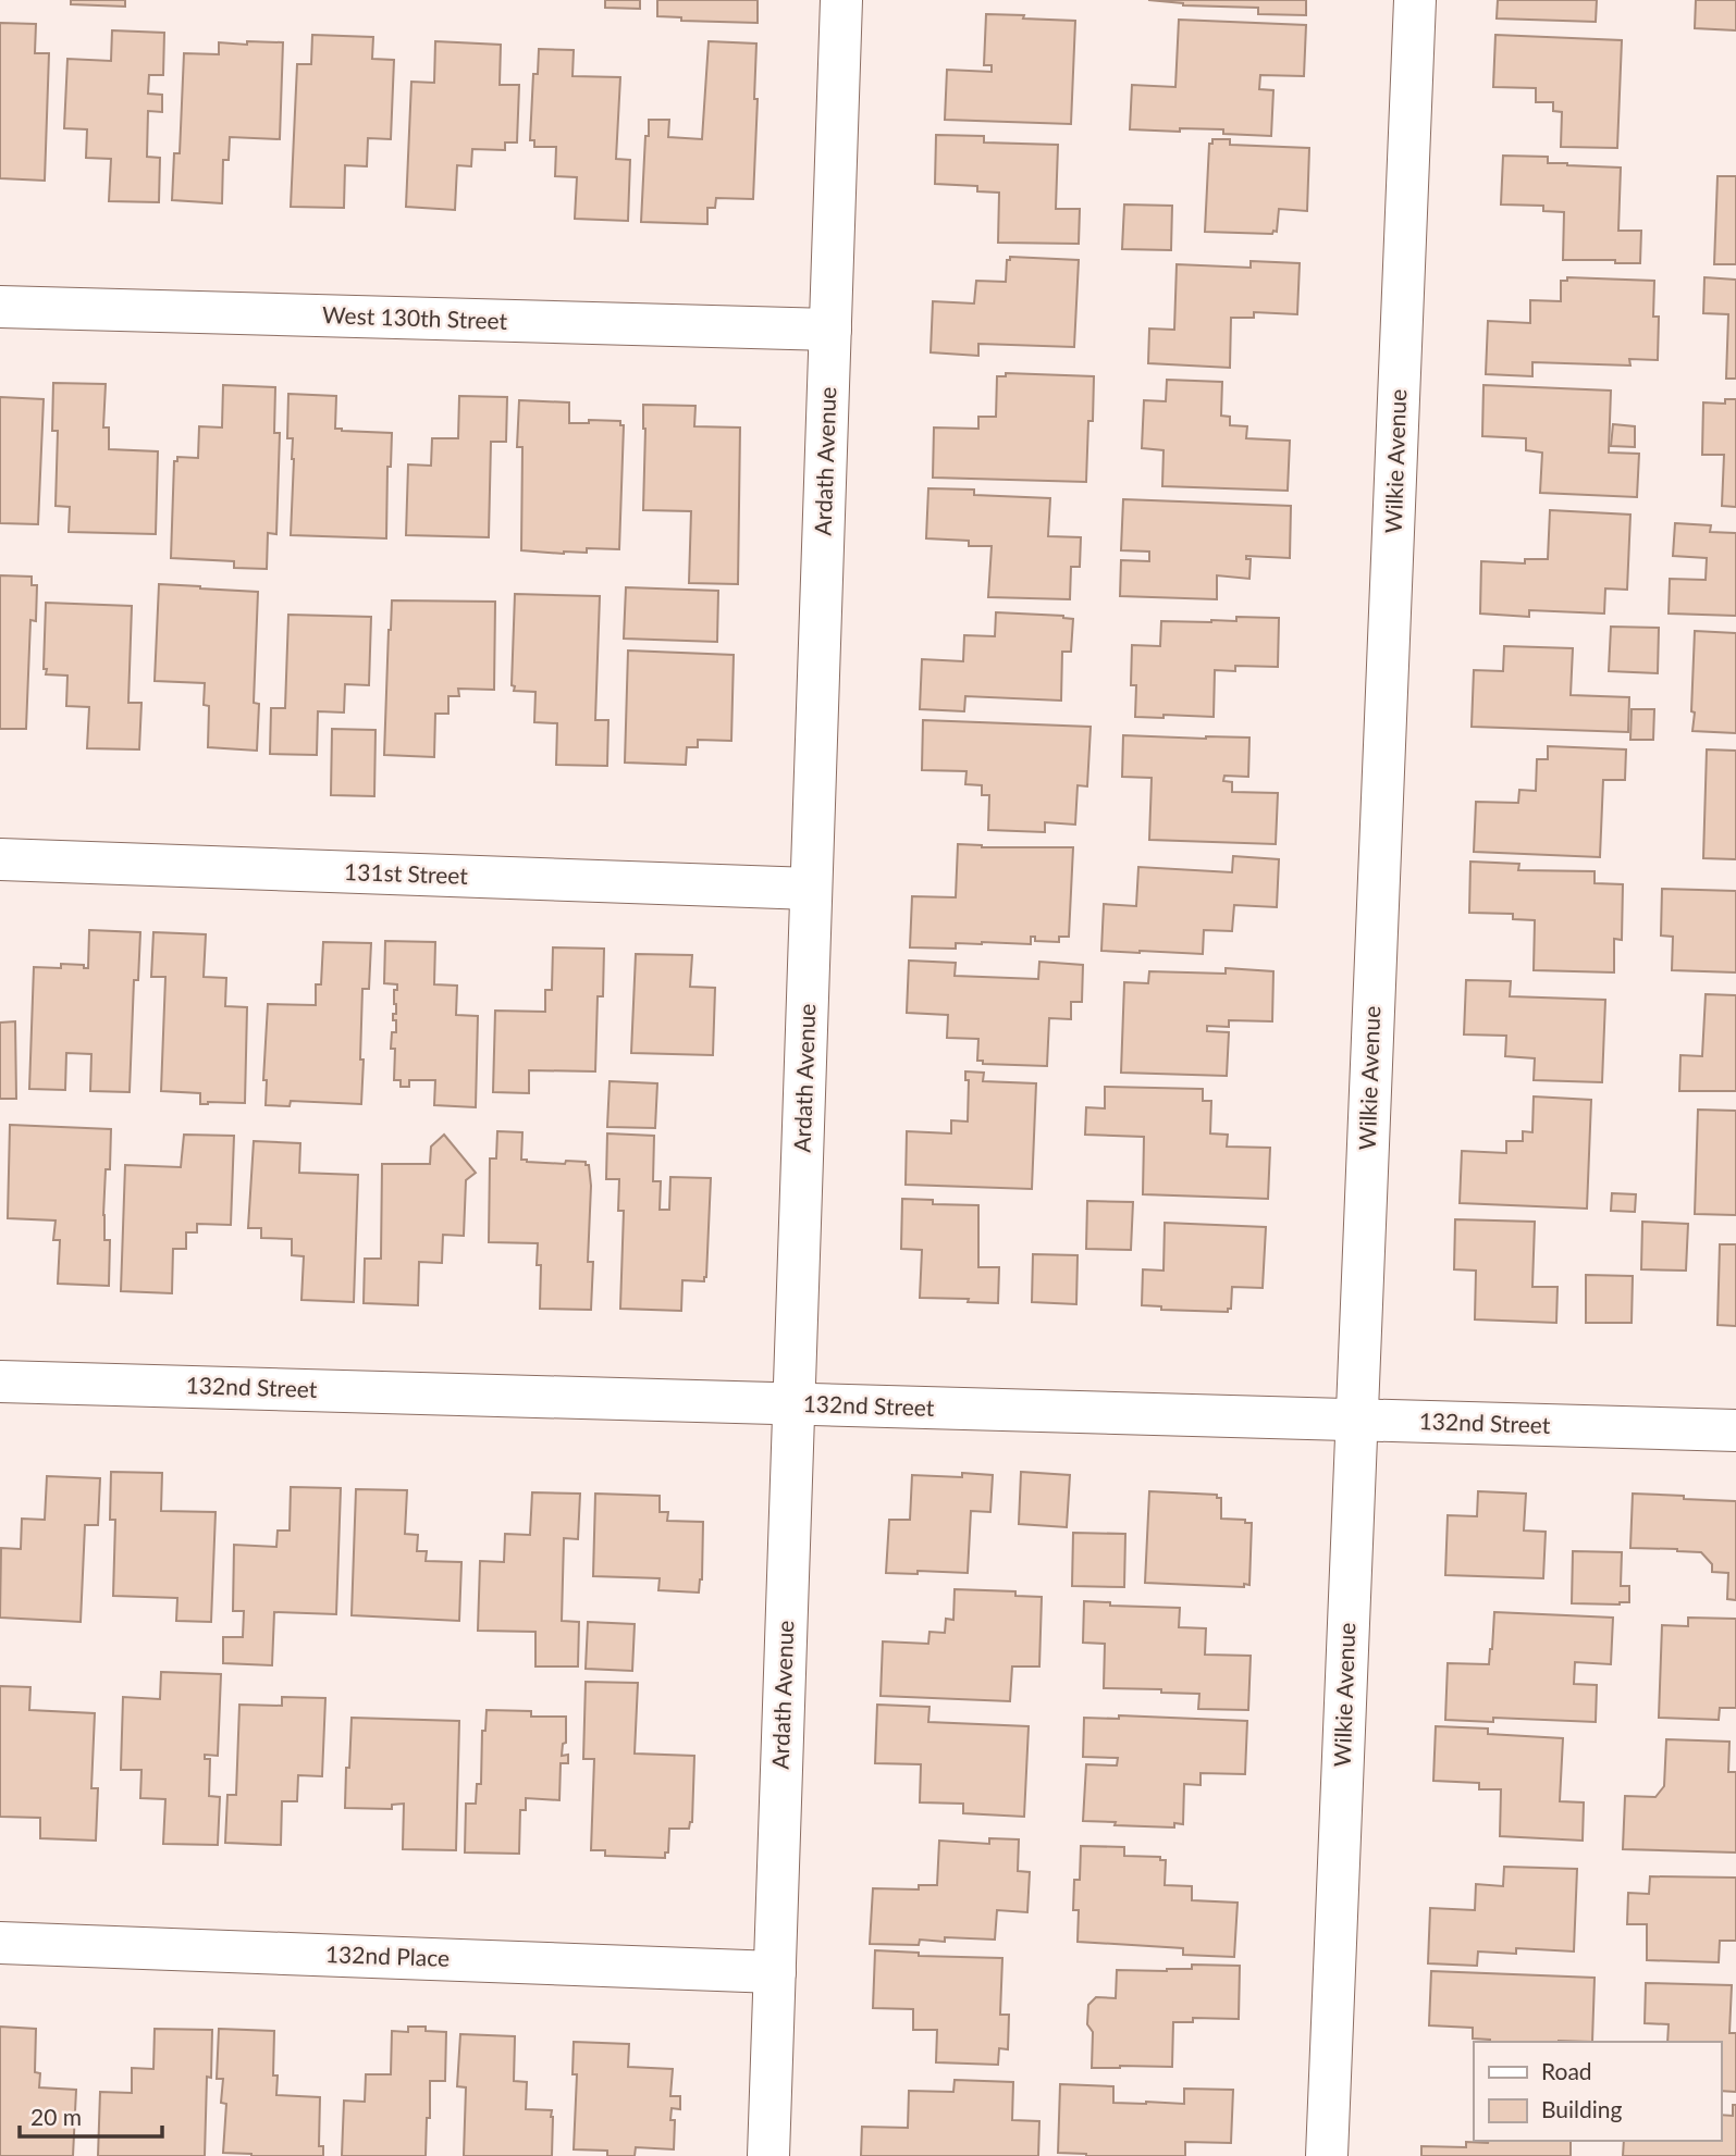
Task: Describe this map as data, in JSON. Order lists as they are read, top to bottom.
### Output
{
  "streets": {
    "street": [
      "West 130th Street",
      "Ardath Avenue",
      "Wilkie Avenue",
      "131st Street",
      "132nd Street",
      "132nd Place"
    ]
  },
  "crossings": [
    ["West 130th Street", "Ardath Avenue"],
    ["Ardath Avenue", "131st Street"],
    ["Ardath Avenue", "132nd Street"],
    ["Ardath Avenue", "132nd Place"],
    ["Wilkie Avenue", "132nd Street"]
  ],
  "legend": ["Road", "Building"],
  "scale_bar": "20 m"
}
